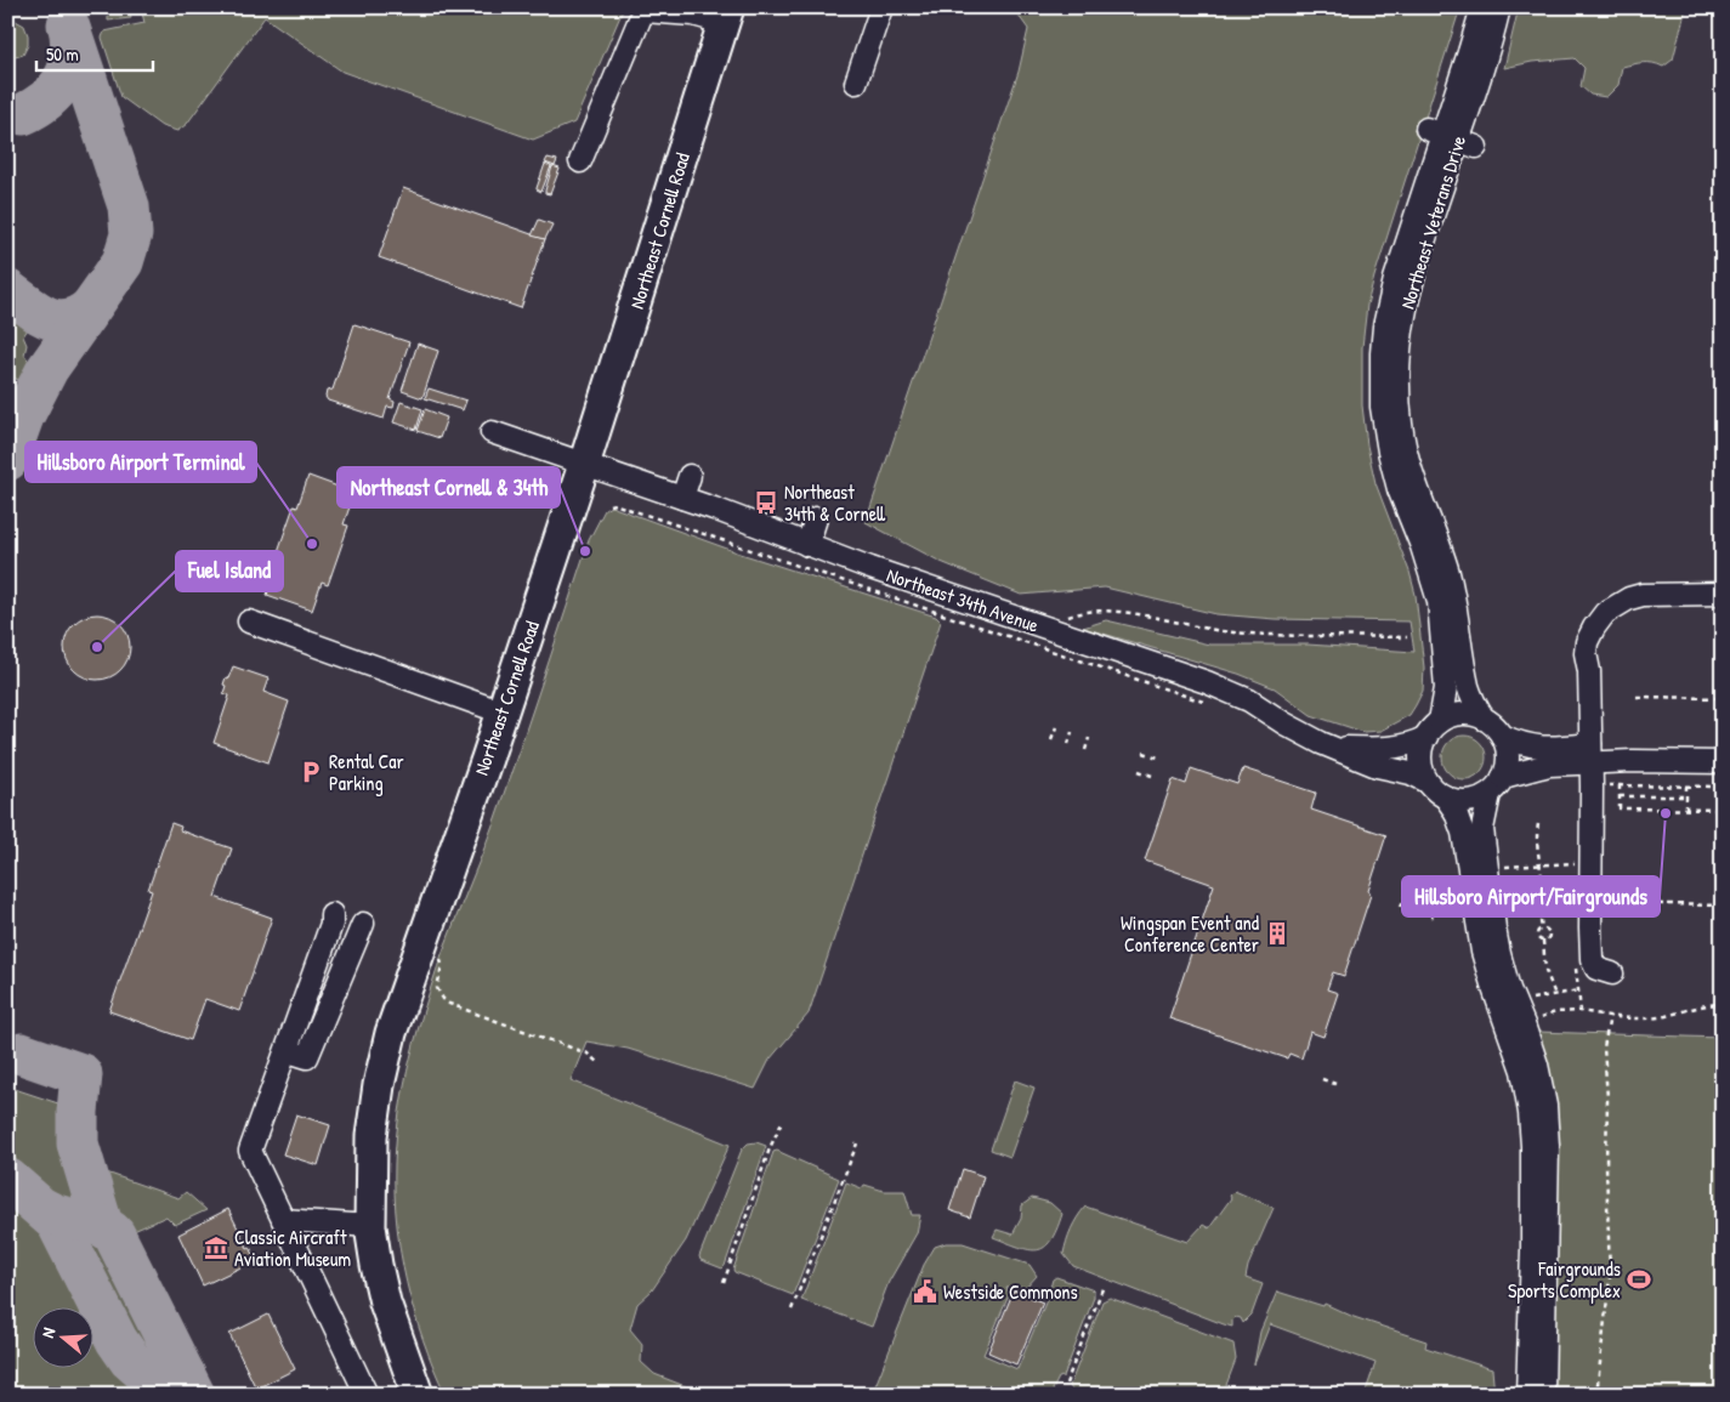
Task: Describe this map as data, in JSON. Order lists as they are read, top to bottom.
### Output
{
  "streets": {
    "highway": ["Northeast Cornell Road"],
    "street": ["Northeast Veterans Drive", "Northeast 34th Avenue"]
  },
  "crossings": [
    ["Northeast Veterans Drive", "Northeast 34th Avenue"],
    ["Northeast Cornell Road", "Northeast 34th Avenue"]
  ],
  "places": {
    "bus stop": ["Northeast 34th & Cornell"],
    "other": [
      "Hillsboro Airport Terminal",
      "Northeast Cornell & 34th",
      "Fuel Island",
      "Hillsboro Airport/Fairgrounds"
    ],
    "parking": ["Rental Car Parking"],
    "building": ["Wingspan Event and Conference Center"],
    "museum": ["Classic Aircraft Aviation Museum"],
    "sports": ["Fairgrounds Sports Complex"],
    "public building": ["Westside Commons"]
  },
  "scale_bar": "50 m",
  "north": "left"
}
